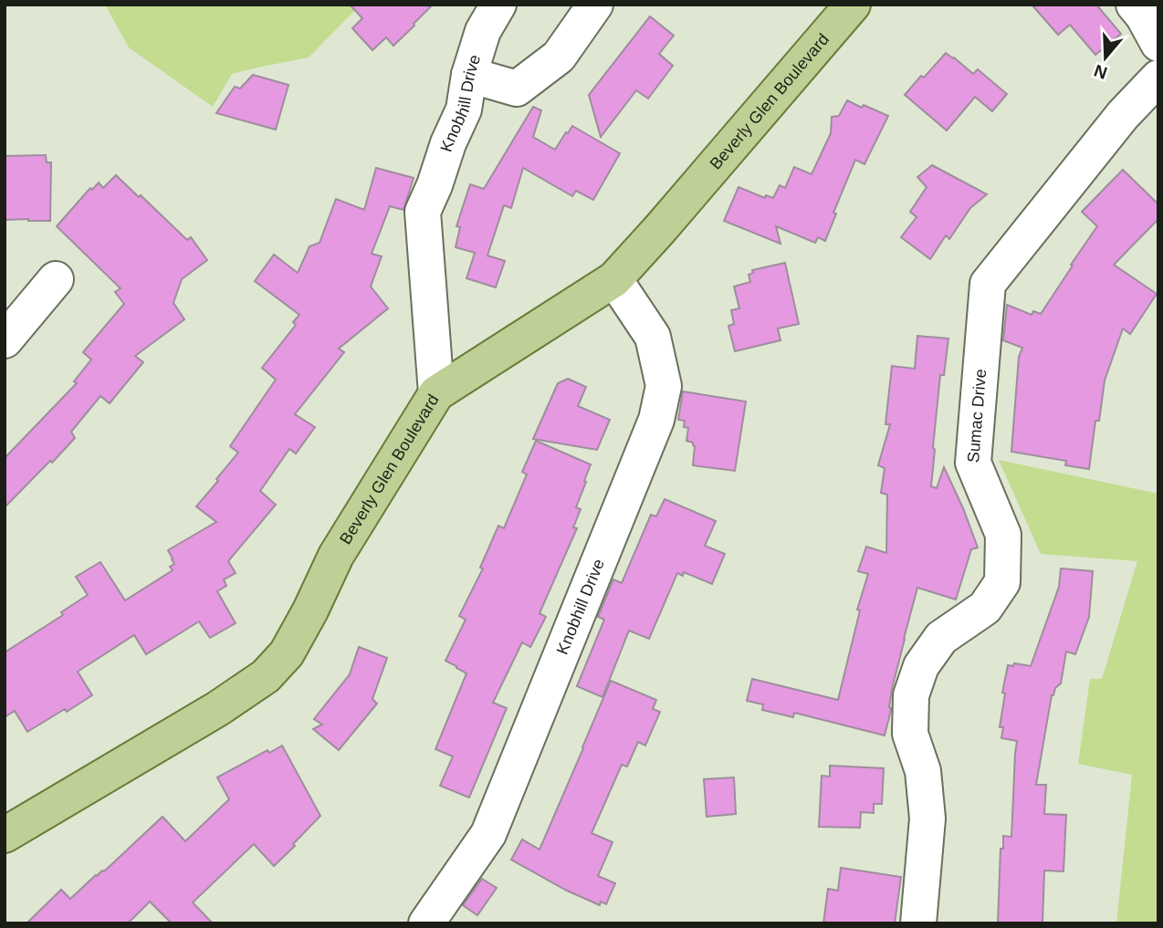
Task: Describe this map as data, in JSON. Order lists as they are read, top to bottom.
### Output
{
  "streets": {
    "main road": ["Beverly Glen Boulevard"],
    "street": ["Knobhill Drive", "Sumac Drive"]
  },
  "crossings": [
    ["Beverly Glen Boulevard", "Knobhill Drive"]
  ],
  "north": "bottom"
}
